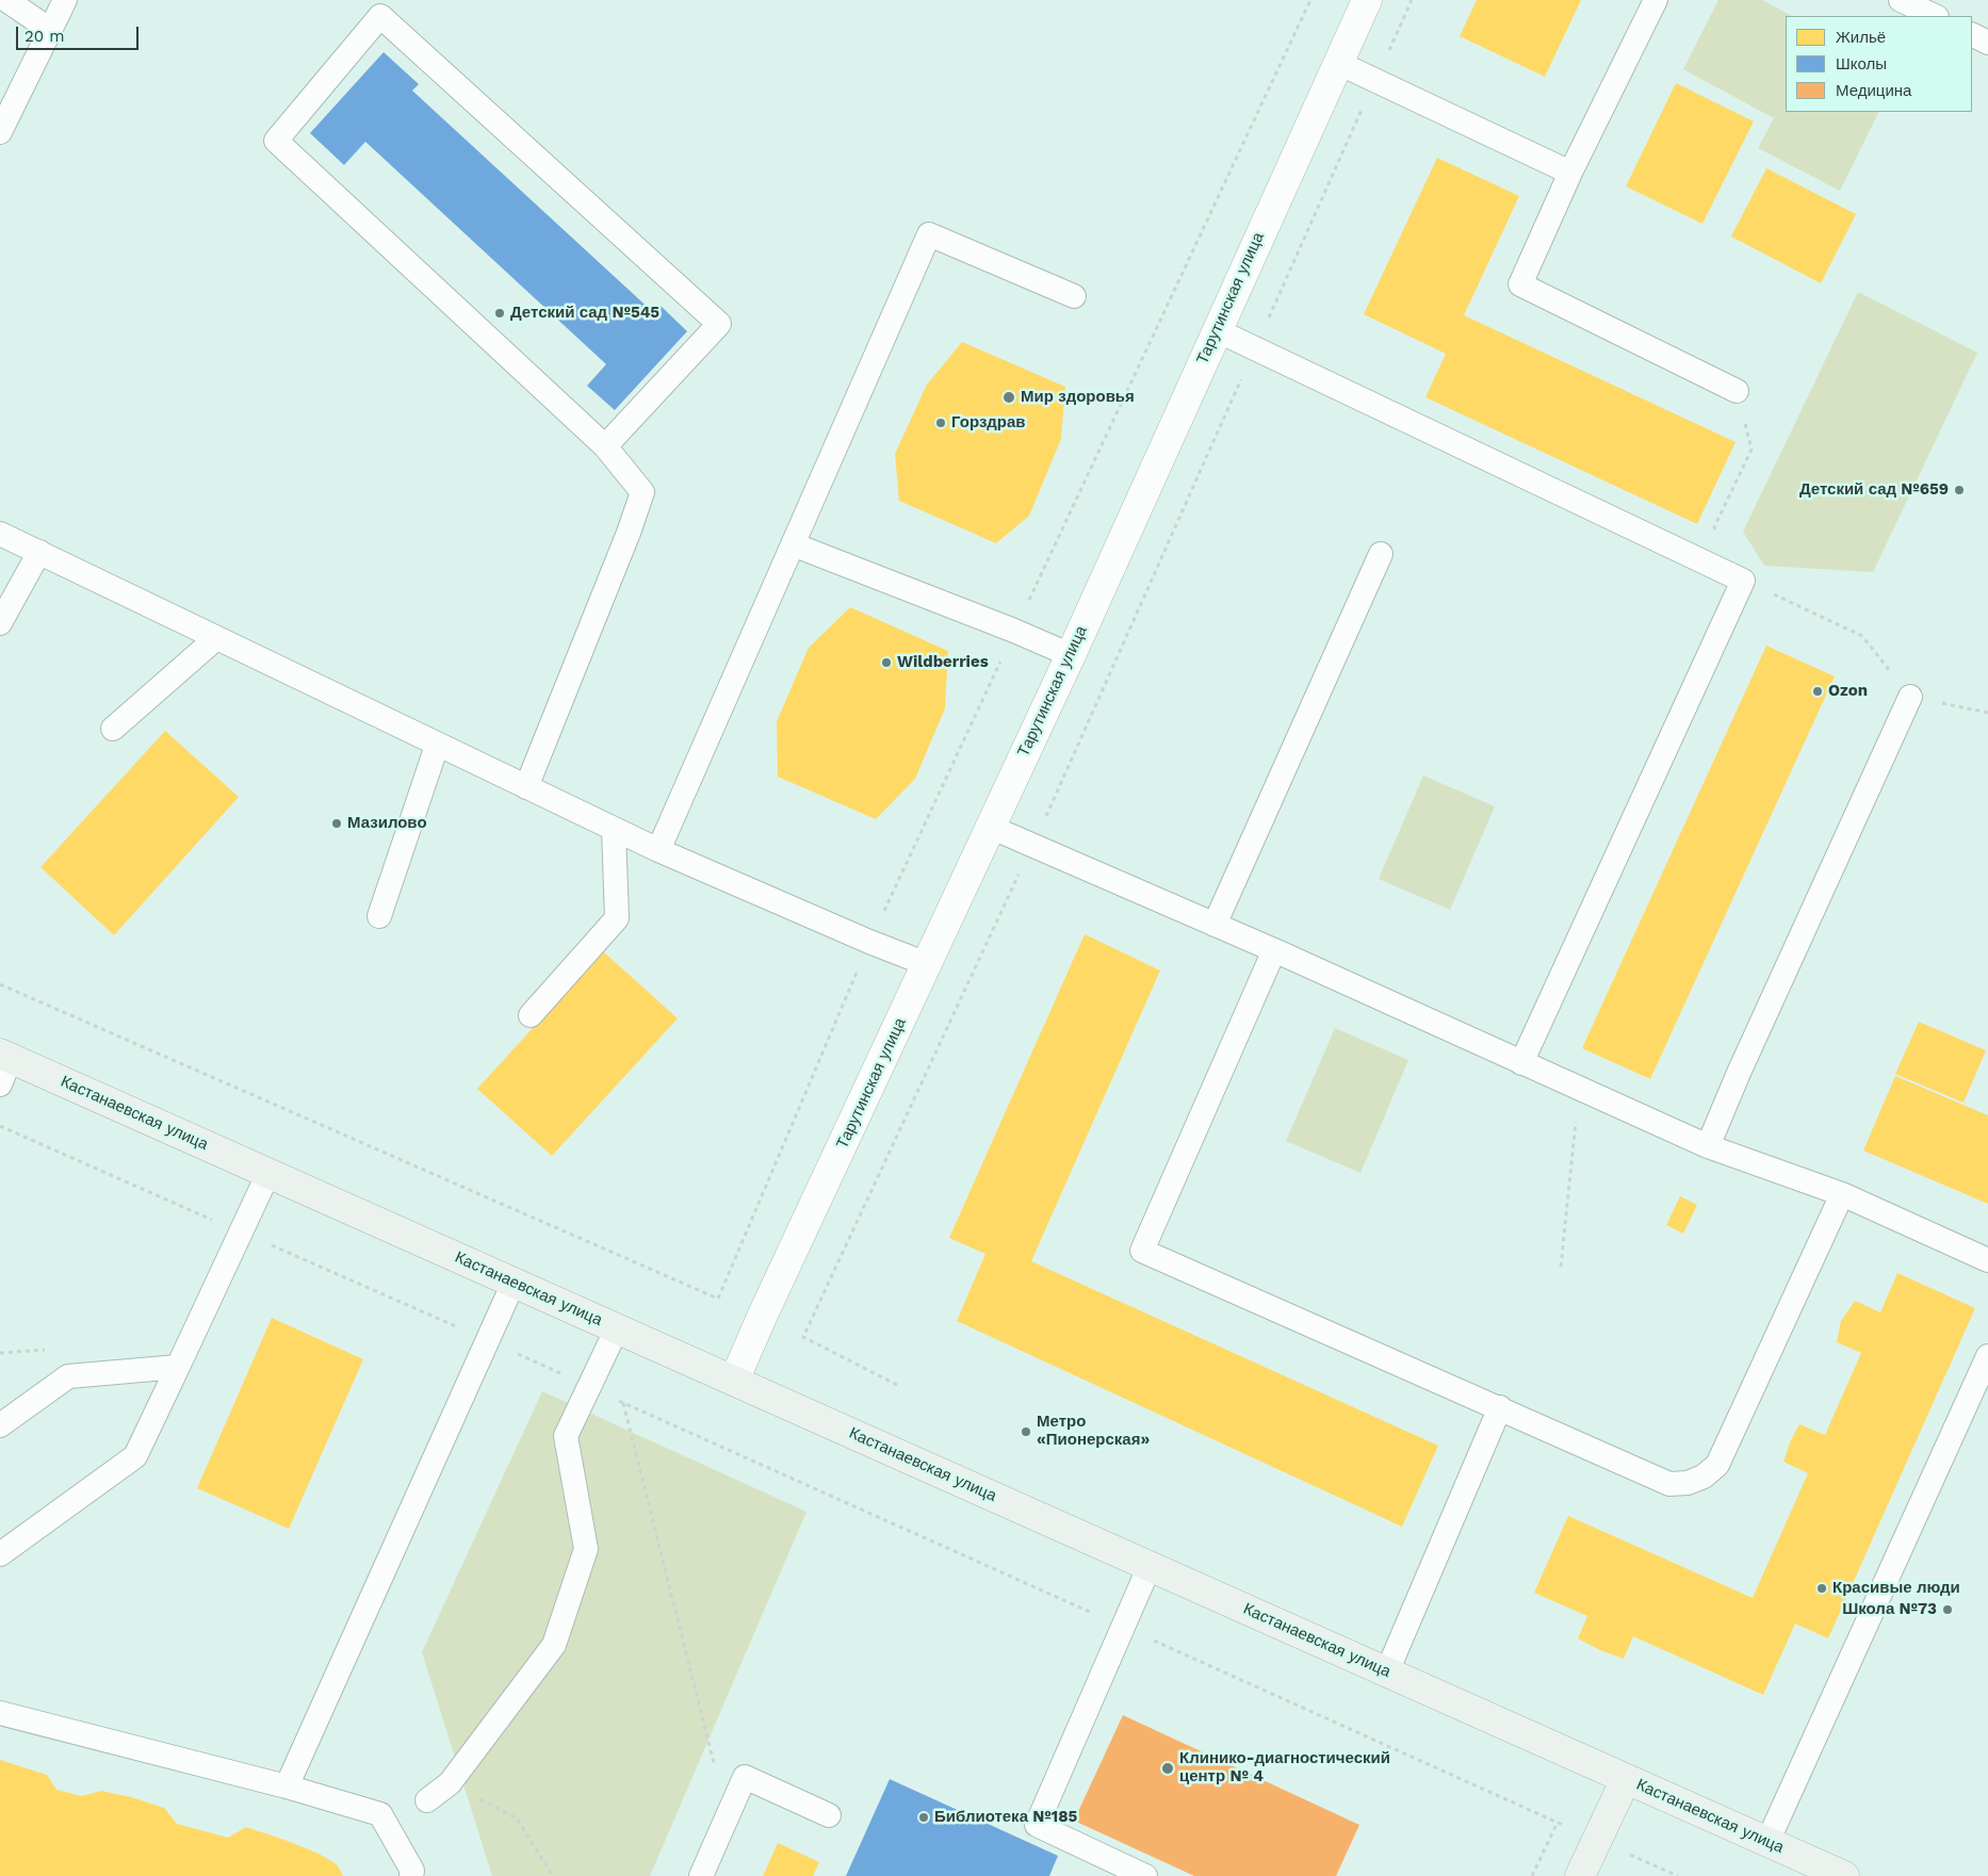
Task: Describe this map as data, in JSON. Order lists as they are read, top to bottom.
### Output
{
  "streets": {
    "street": ["Тарутинская улица", "Кастанаевская улица"]
  },
  "crossings": [
    ["Тарутинская улица", "Кастанаевская улица"]
  ],
  "places": [
    "Детский сад №545",
    "Мир здоровья",
    "Горздрав",
    "Детский сад №659",
    "Wildberries",
    "Ozon",
    "Мазилово",
    "Метро «Пионерская»",
    "Красивые люди",
    "Школа №73",
    "Клинико-диагностический центр № 4",
    "Библиотека №185"
  ],
  "legend": ["Жильё", "Школы", "Медицина"],
  "scale_bar": "20 m"
}
